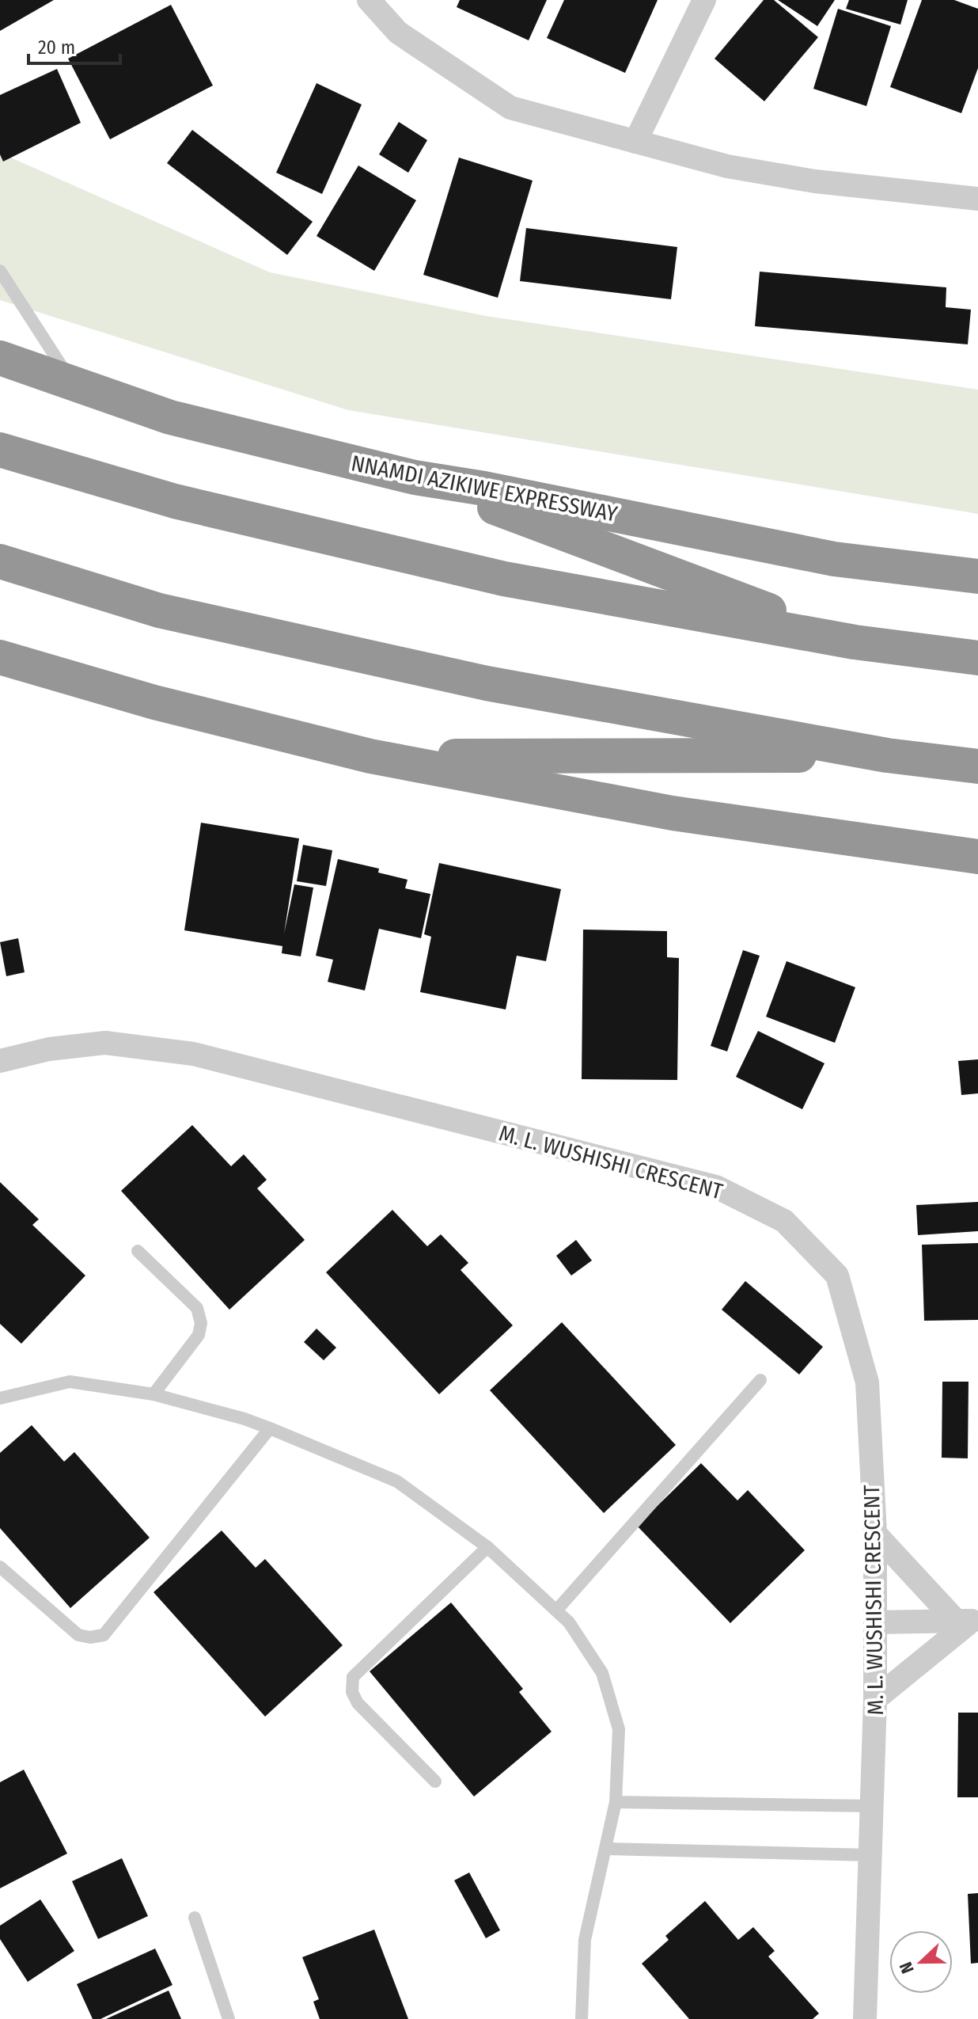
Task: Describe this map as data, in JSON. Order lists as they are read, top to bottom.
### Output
{
  "streets": {
    "highway": ["NNAMDI AZIKIWE EXPRESSWAY"],
    "street": ["M. L. WUSHISHI CRESCENT"]
  },
  "scale_bar": "20 m",
  "north": "left"
}
